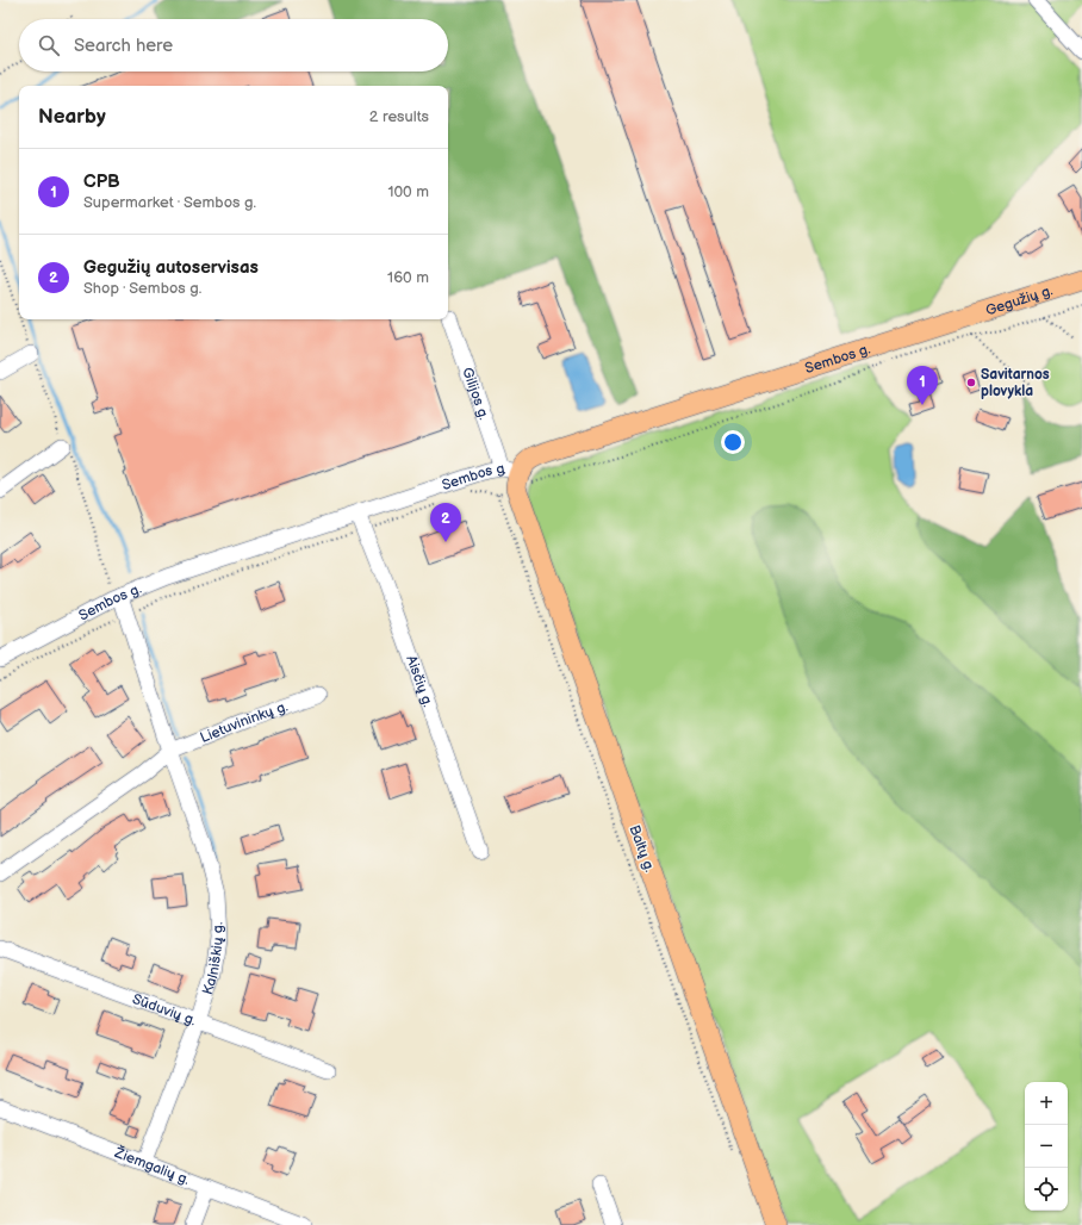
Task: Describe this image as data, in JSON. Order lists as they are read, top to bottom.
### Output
{
  "streets": {
    "main road": ["Gegužių g.", "Sembos g.", "Baltų g."],
    "street": [
      "Gilijos g.",
      "Aisčių g.",
      "Lietuvininkų g.",
      "Kalniškių g.",
      "Sūduvių g.",
      "Žiemgalių g."
    ]
  },
  "crossings": [
    ["Gegužių g.", "Sembos g."],
    ["Sembos g.", "Gilijos g."],
    ["Sembos g.", "Aisčių g."],
    ["Sembos g.", "Baltų g."],
    ["Sembos g.", "Kalniškių g."],
    ["Gilijos g.", "Baltų g."],
    ["Lietuvininkų g.", "Kalniškių g."],
    ["Kalniškių g.", "Sūduvių g."],
    ["Kalniškių g.", "Žiemgalių g."]
  ],
  "places": ["Savitarnos plovykla"],
  "page": {
    "search": "Search here",
    "heading": ["Nearby", "2 results"],
    "list": [
      {
        "mark": "1",
        "name": "CPB",
        "note": "Supermarket · Sembos g.",
        "value": "100 m"
      },
      {
        "mark": "2",
        "name": "Gegužių autoservisas",
        "note": "Shop · Sembos g.",
        "value": "160 m"
      }
    ],
    "pins": ["1", "2"],
    "map_buttons": ["+", "−"]
  }
}
